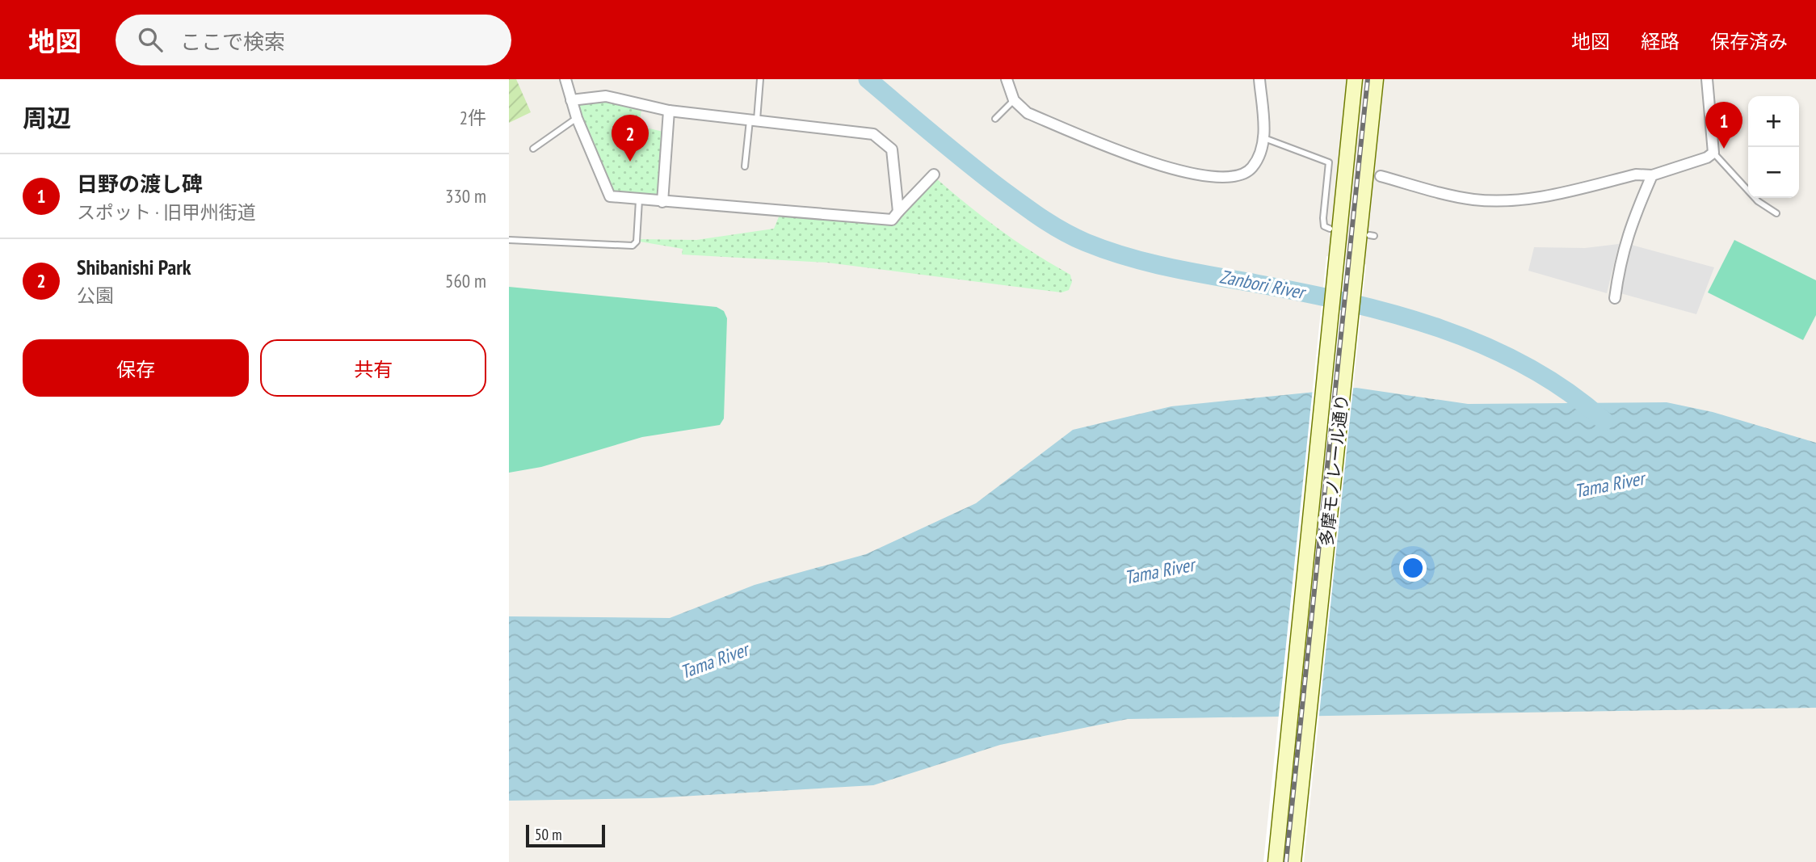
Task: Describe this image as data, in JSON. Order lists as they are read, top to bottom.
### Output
{
  "streets": {
    "main road": ["多摩モノレール通り"]
  },
  "water": ["Zanbori River", "Tama River"],
  "scale_bar": "50 m",
  "page": {
    "header": "地図",
    "search": "ここで検索",
    "nav": ["地図", "経路", "保存済み"],
    "heading": ["周辺", "2件"],
    "map_buttons": ["+", "−"],
    "pins": ["1", "2"],
    "list": [
      {
        "mark": "1",
        "name": "日野の渡し碑",
        "note": "スポット · 旧甲州街道",
        "value": "330 m"
      },
      {
        "mark": "2",
        "name": "Shibanishi Park",
        "note": "公園",
        "value": "560 m"
      }
    ],
    "buttons": ["保存", "共有"],
    "scale": "50 m"
  }
}
